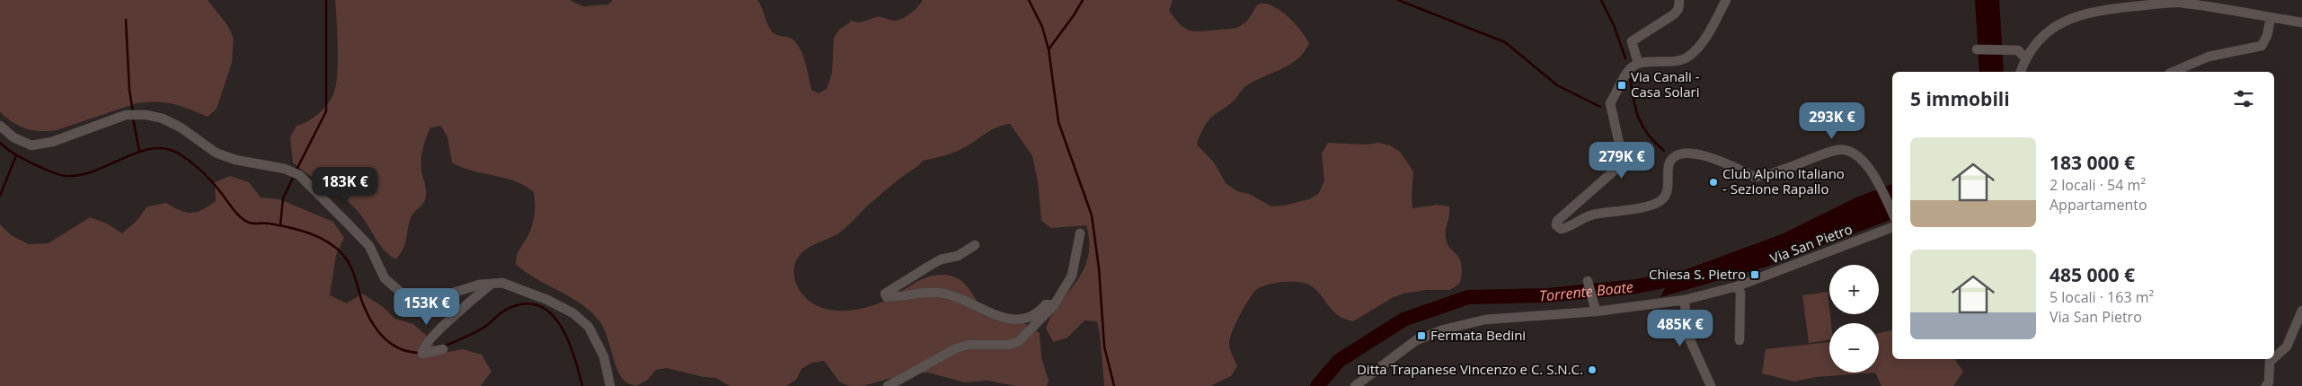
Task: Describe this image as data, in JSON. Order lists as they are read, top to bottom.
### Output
{
  "streets": {
    "street": ["Via San Pietro"]
  },
  "water": ["Torrente Boate"],
  "places": {
    "transit": ["Via Canali - Casa Solari", "Chiesa S. Pietro", "Fermata Bedini"],
    "other": ["Club Alpino Italiano - Sezione Rapallo", "Ditta Trapanese Vincenzo e C. S.N.C."]
  },
  "page": {
    "heading": "5 immobili",
    "price": [
      "293K €",
      "279K €",
      "183K €",
      "153K €",
      "485K €"
    ],
    "list": [
      {
        "name": "183 000 €",
        "note": "2 locali · 54 m² · Appartamento"
      },
      {
        "name": "485 000 €",
        "note": "5 locali · 163 m² · Via San Pietro"
      }
    ],
    "map_buttons": ["+", "−"]
  }
}
